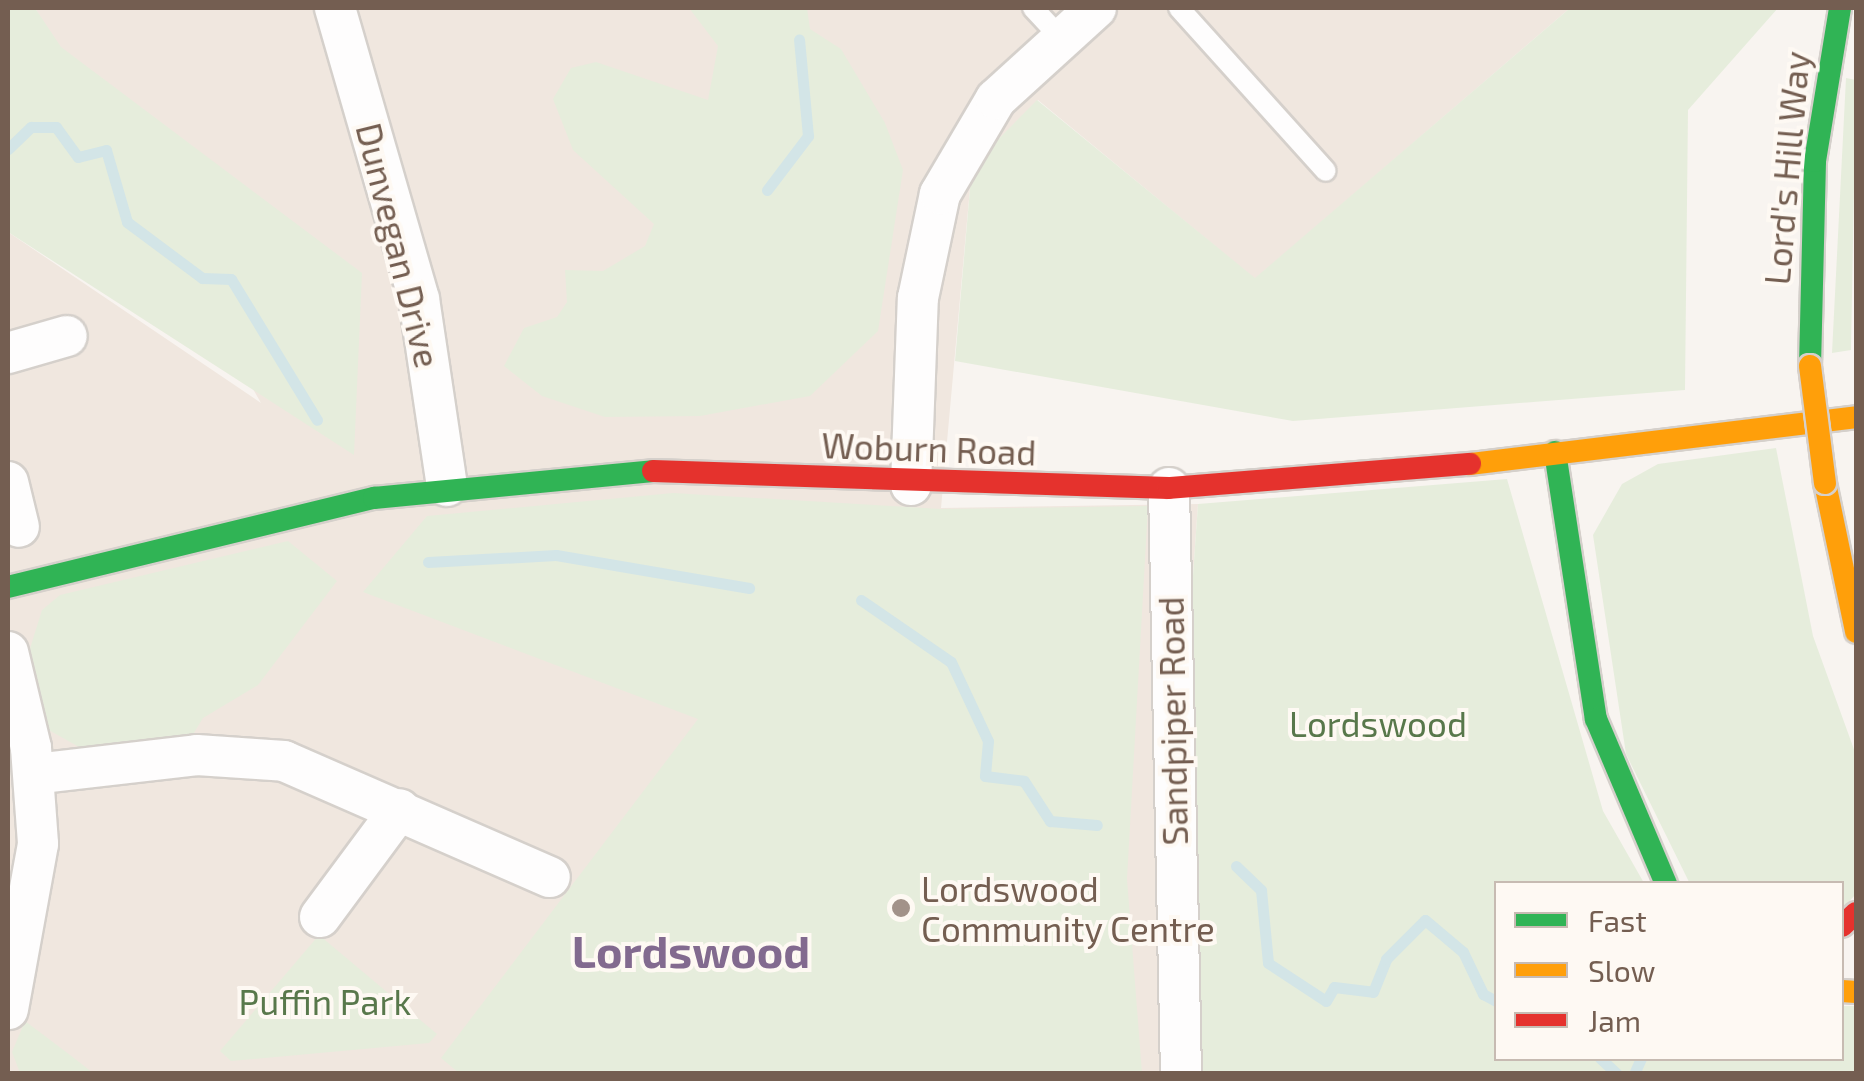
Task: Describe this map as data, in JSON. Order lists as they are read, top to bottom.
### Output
{
  "streets": {
    "street": [
      "Lord's Hill Way",
      "Dunvegan Drive",
      "Woburn Road",
      "Sandpiper Road"
    ]
  },
  "crossings": [
    ["Dunvegan Drive", "Woburn Road"],
    ["Woburn Road", "Sandpiper Road"]
  ],
  "districts": ["Lordswood"],
  "parks": ["Lordswood", "Puffin Park"],
  "places": ["Lordswood Community Centre"],
  "legend": ["Fast", "Slow", "Jam"]
}
